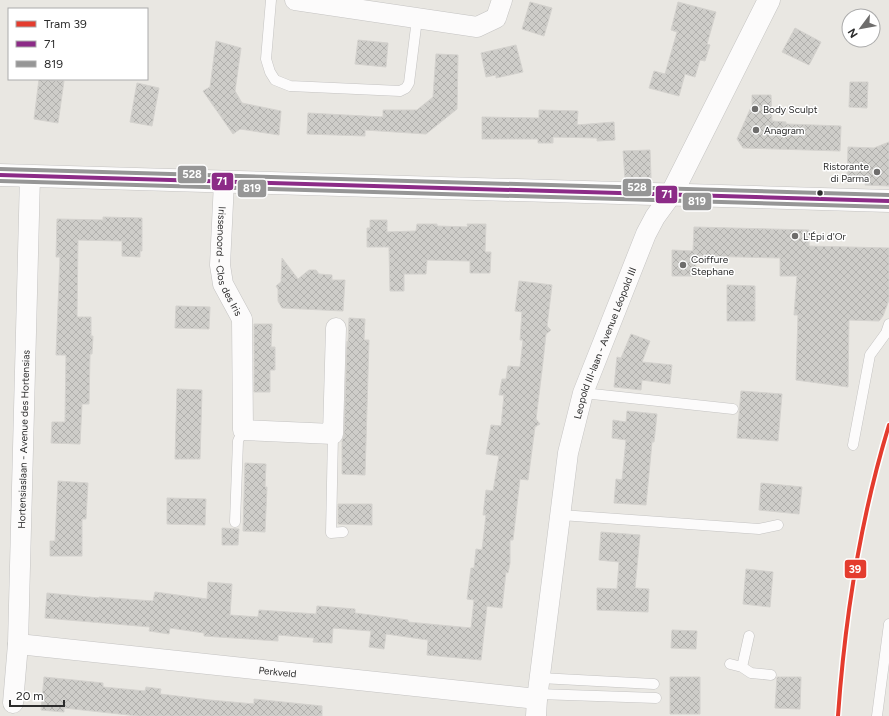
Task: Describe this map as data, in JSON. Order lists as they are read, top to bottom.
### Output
{
  "streets": {
    "main road": ["Leopold III-laan - Avenue Léopold III"],
    "street": ["Irissenoord - Clos des Iris", "Hortensiaslaan - Avenue des Hortensias", "Perkveld"]
  },
  "crossings": [
    ["Leopold III-laan - Avenue Léopold III", "Perkveld"],
    ["Hortensiaslaan - Avenue des Hortensias", "Perkveld"]
  ],
  "places": [
    "Body Sculpt",
    "Anagram",
    "Ristorante di Parma",
    "L'Épi d'Or",
    "Coiffure Stephane"
  ],
  "lines": [
    "transit line 528",
    "transit line 71",
    "transit line 819",
    "tram line 39"
  ],
  "legend": ["Tram 39", "71", "819"],
  "scale_bar": "20 m",
  "north": "bottom left"
}
